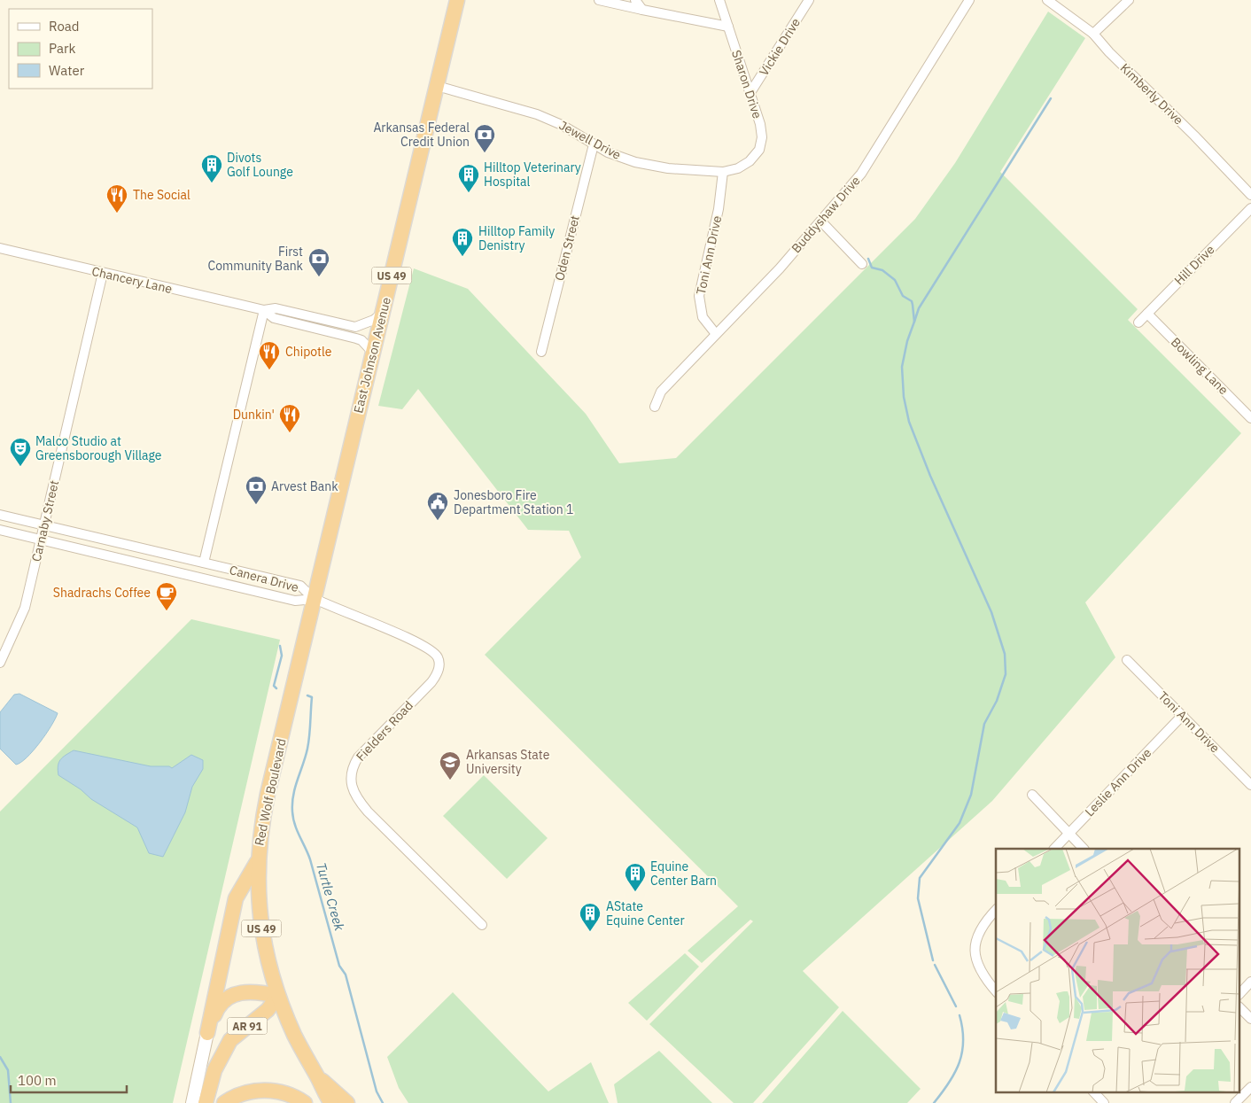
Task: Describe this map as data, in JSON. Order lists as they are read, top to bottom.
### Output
{
  "streets": {
    "highway": [
      "US 49",
      "East Johnson Avenue",
      "Red Wolf Boulevard",
      "AR 91"
    ],
    "street": [
      "Vickie Drive",
      "Sharon Drive",
      "Kimberly Drive",
      "Jewell Drive",
      "Buddyshaw Drive",
      "Oden Street",
      "Toni Ann Drive",
      "Hill Drive",
      "Chancery Lane",
      "Bowling Lane",
      "Carnaby Street",
      "Canera Drive",
      "Fielders Road",
      "Leslie Ann Drive"
    ]
  },
  "crossings": [
    ["Vickie Drive", "Sharon Drive"],
    ["Sharon Drive", "Jewell Drive"],
    ["Jewell Drive", "Oden Street"],
    ["Jewell Drive", "Toni Ann Drive"],
    ["Jewell Drive", "East Johnson Avenue"],
    ["Buddyshaw Drive", "Toni Ann Drive"],
    ["Toni Ann Drive", "Leslie Ann Drive"],
    ["Hill Drive", "Bowling Lane"],
    ["Chancery Lane", "East Johnson Avenue"],
    ["Chancery Lane", "Carnaby Street"],
    ["East Johnson Avenue", "Canera Drive"],
    ["East Johnson Avenue", "Fielders Road"],
    ["East Johnson Avenue", "Red Wolf Boulevard"],
    ["Carnaby Street", "Canera Drive"],
    ["Canera Drive", "Fielders Road"],
    ["Red Wolf Boulevard", "AR 91"]
  ],
  "water": ["Turtle Creek"],
  "places": {
    "bank": ["Arkansas Federal Credit Union", "First Community Bank", "Arvest Bank"],
    "building": [
      "Divots Golf Lounge",
      "Hilltop Veterinary Hospital",
      "Hilltop Family Denistry",
      "Equine Center Barn",
      "AState Equine Center"
    ],
    "restaurant": ["The Social", "Chipotle", "Dunkin'"],
    "theatre": ["Malco Studio at Greensborough Village"],
    "public building": ["Jonesboro Fire Department Station 1"],
    "cafe": ["Shadrachs Coffee"],
    "school or university": ["Arkansas State University"]
  },
  "legend": ["Road", "Park", "Water"],
  "scale_bar": "100 m"
}
